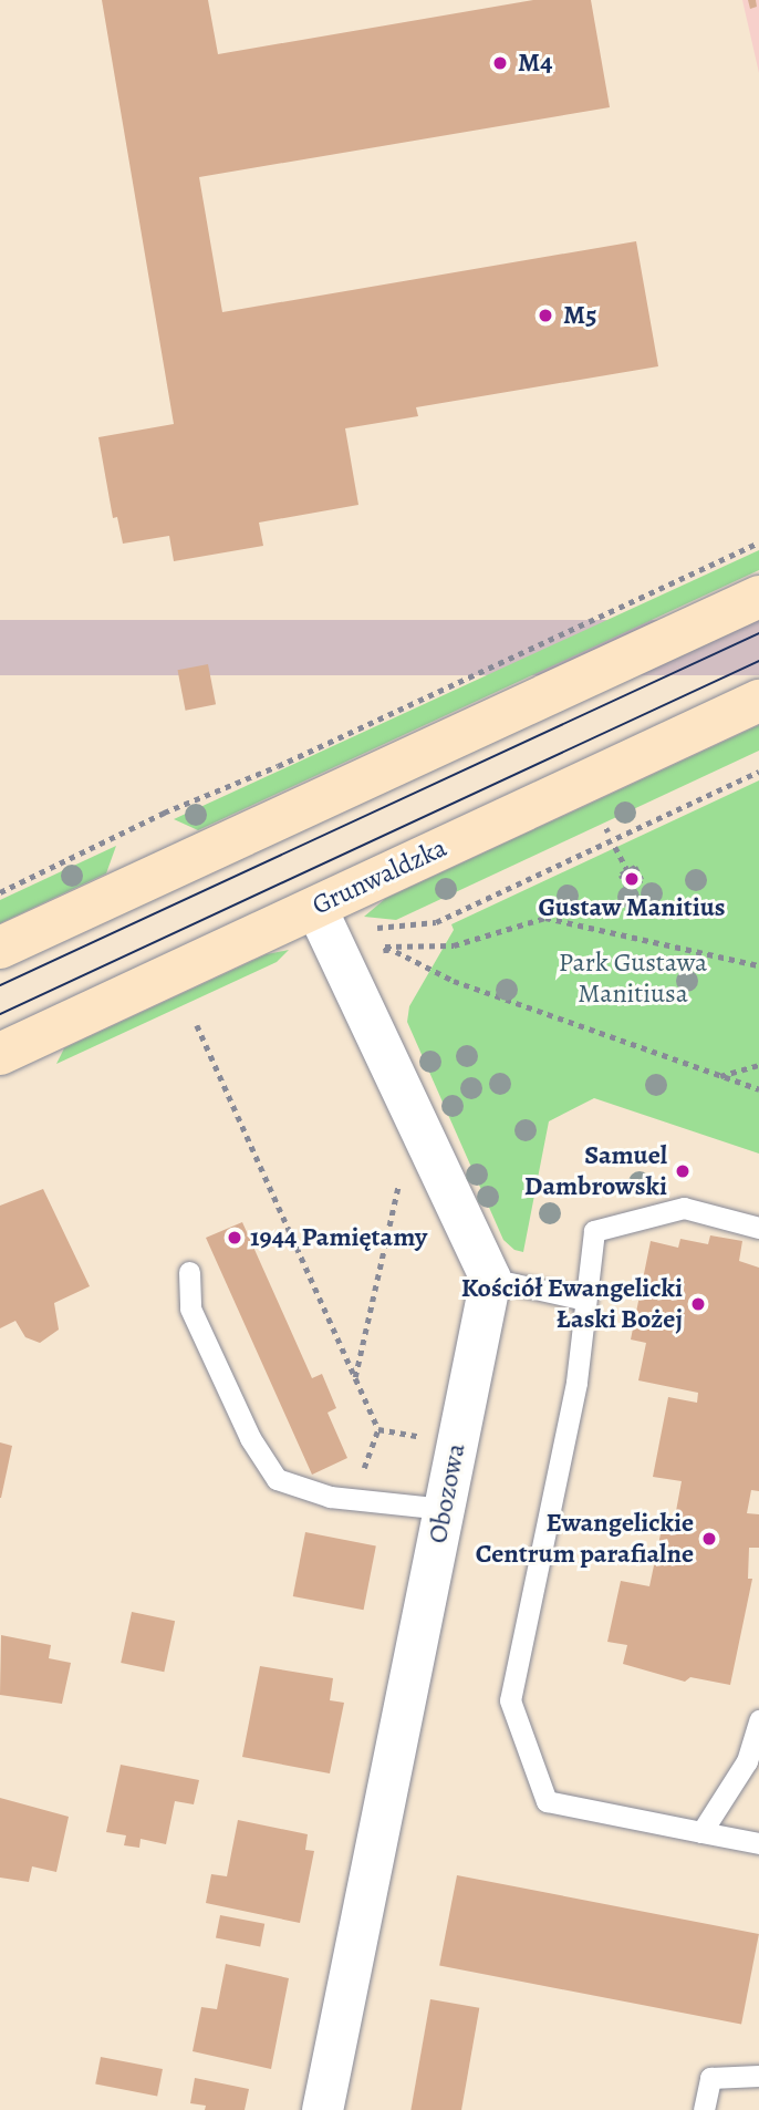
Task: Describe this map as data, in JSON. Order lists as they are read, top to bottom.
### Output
{
  "streets": {
    "street": ["Grunwaldzka", "Obozowa"]
  },
  "parks": ["Park Gustawa Manitiusa"],
  "places": [
    "M4",
    "M5",
    "Gustaw Manitius",
    "Samuel Dambrowski",
    "1944 Pamiętamy",
    "Kościół Ewangelicki Łaski Bożej",
    "Ewangelickie Centrum parafialne"
  ]
}
